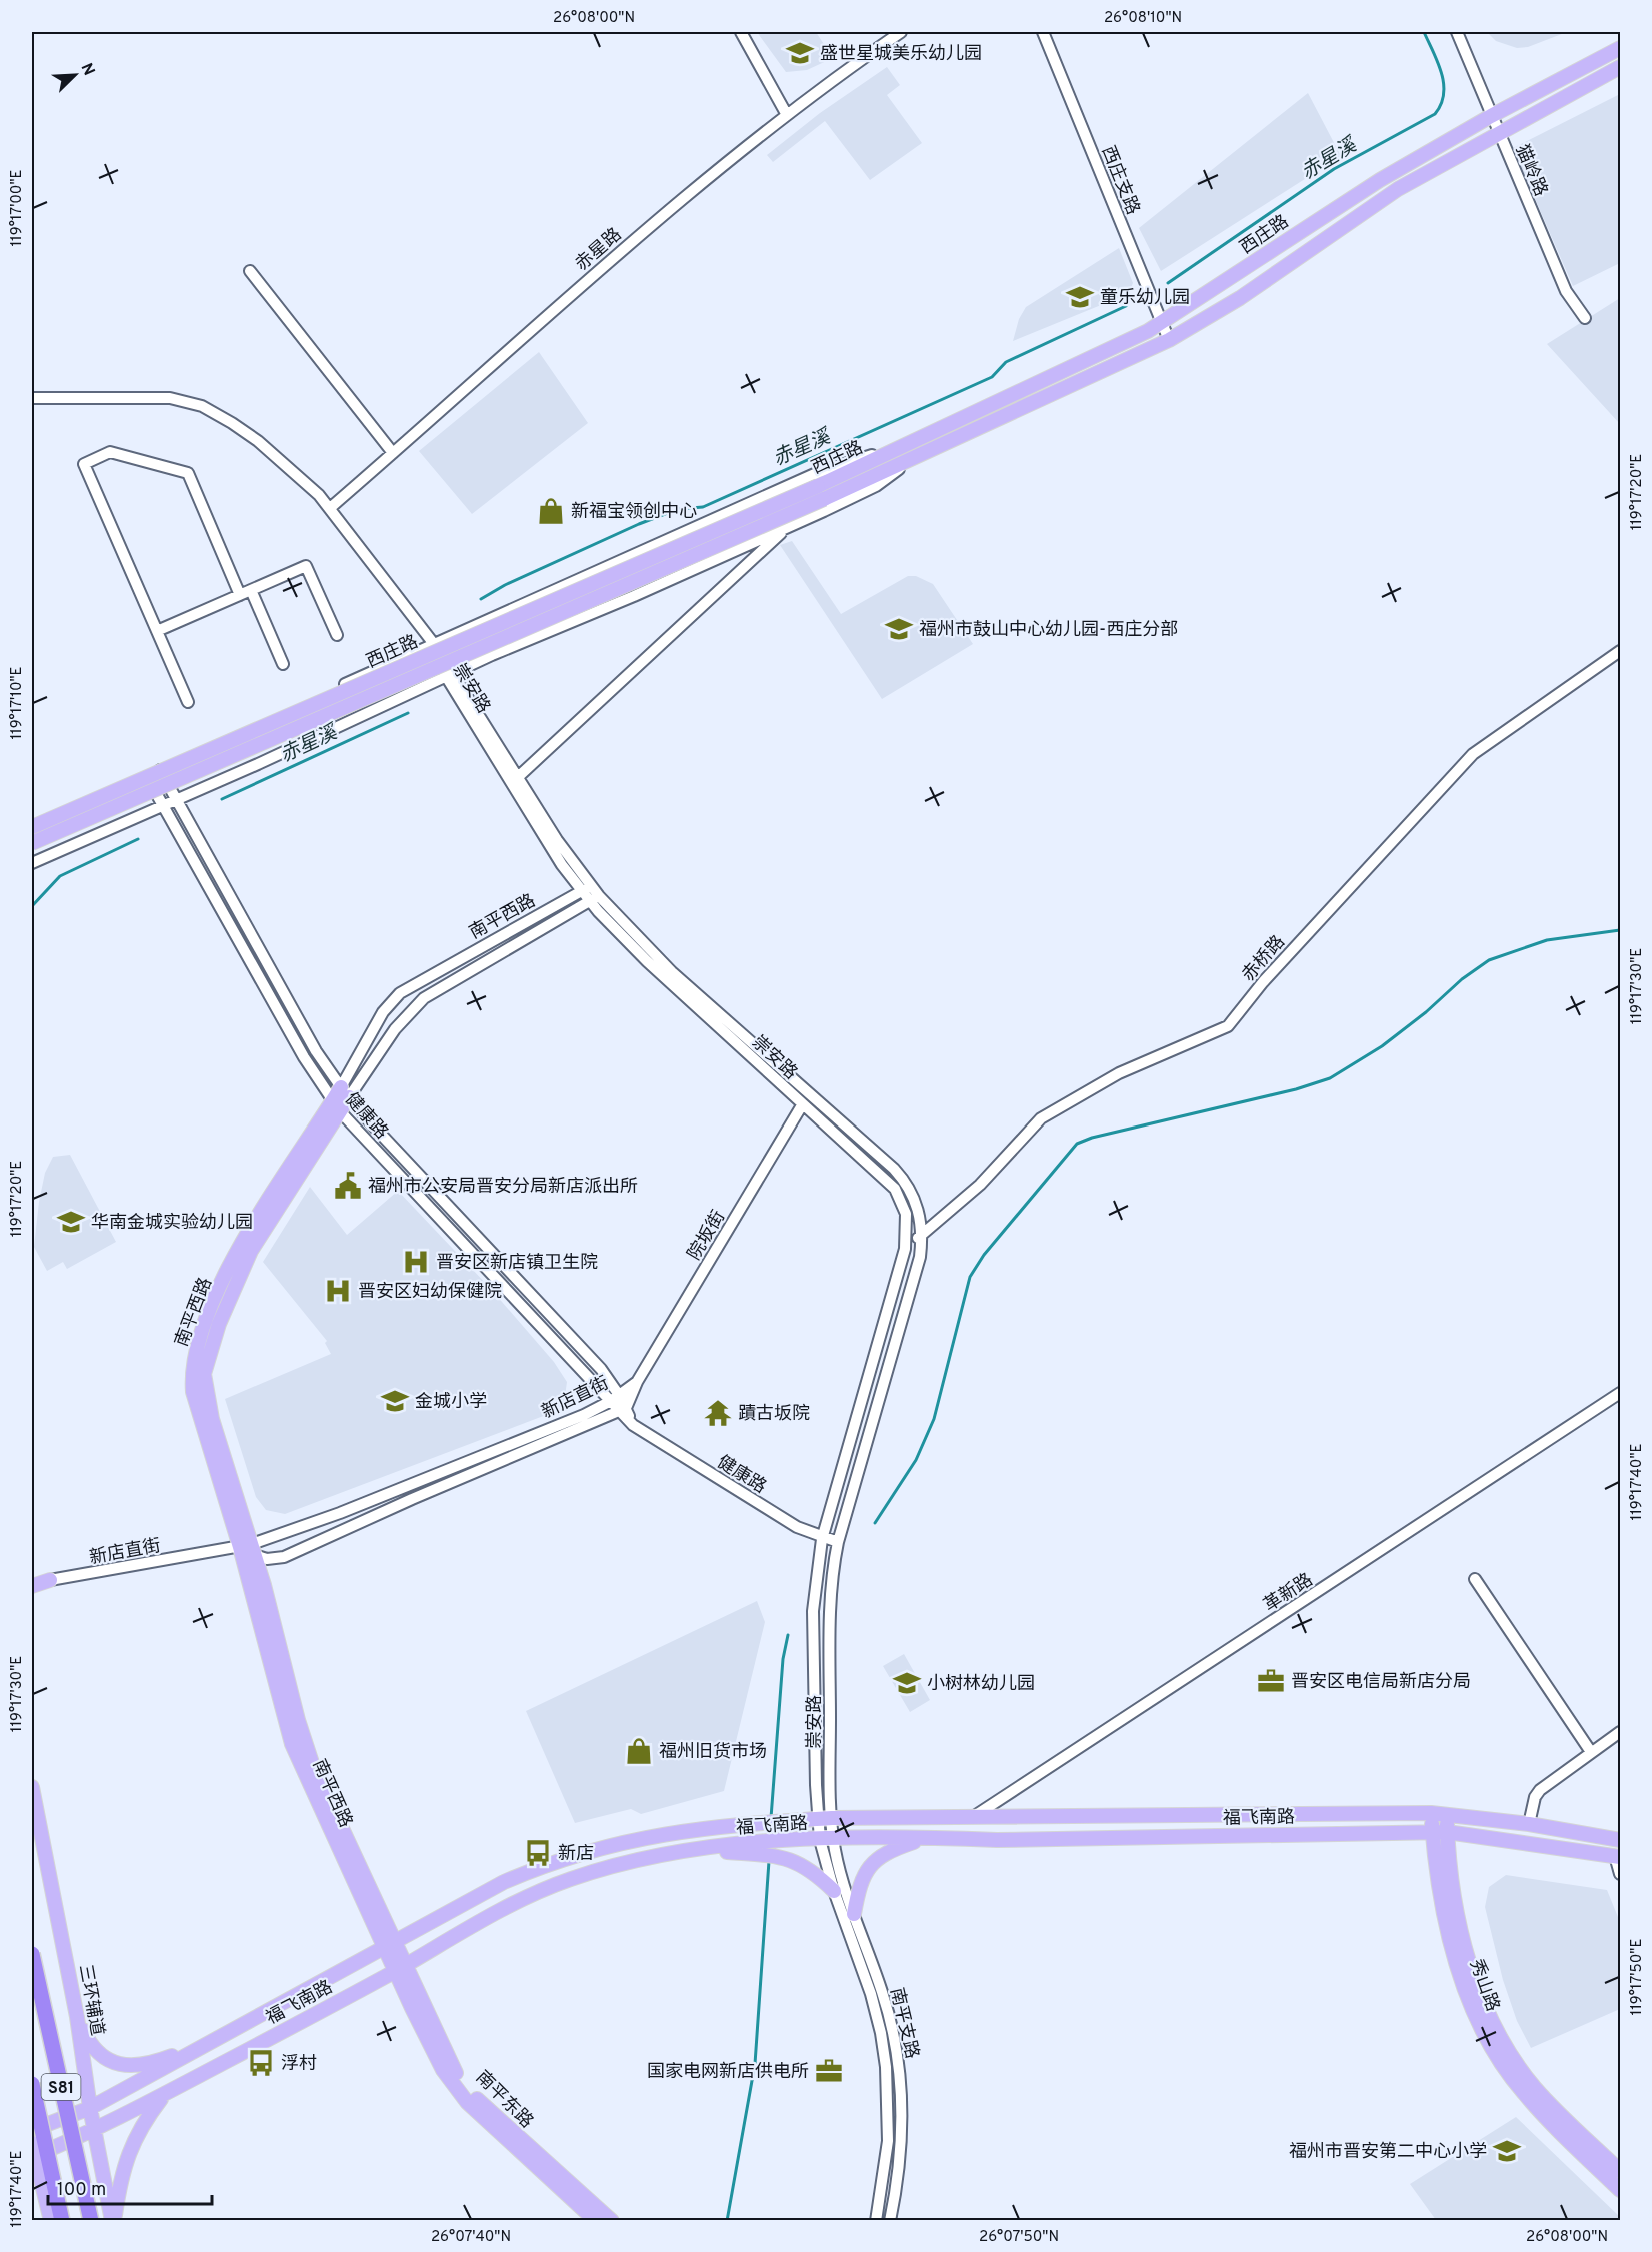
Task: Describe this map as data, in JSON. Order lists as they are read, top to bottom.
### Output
{
  "streets": {
    "highway": ["S81"],
    "main road": [
      "西庄路",
      "南平西路",
      "福飞南路",
      "秀山路",
      "三环辅道",
      "南平东路"
    ],
    "street": [
      "猫岭路",
      "西庄支路",
      "赤星路",
      "崇安路",
      "赤桥路",
      "健康路",
      "院坂街",
      "新店直街",
      "革新路",
      "南平支路"
    ]
  },
  "crossings": [
    ["猫岭路", "西庄路"],
    ["西庄支路", "西庄路"],
    ["赤星路", "崇安路"],
    ["崇安路", "南平西路"],
    ["崇安路", "赤桥路"],
    ["崇安路", "健康路"],
    ["崇安路", "院坂街"],
    ["崇安路", "福飞南路"],
    ["崇安路", "南平支路"],
    ["南平西路", "健康路"],
    ["南平西路", "新店直街"],
    ["南平西路", "福飞南路"],
    ["南平西路", "南平东路"],
    ["健康路", "新店直街"],
    ["院坂街", "新店直街"],
    ["革新路", "福飞南路"],
    ["福飞南路", "秀山路"],
    ["福飞南路", "三环辅道"],
    ["福飞南路", "南平支路"],
    ["福飞南路", "南平东路"]
  ],
  "water": ["赤星溪"],
  "places": {
    "school or university": [
      "盛世星城美乐幼儿园",
      "童乐幼儿园",
      "福州市鼓山中心幼儿园-西庄分部",
      "华南金城实验幼儿园",
      "金城小学",
      "小树林幼儿园",
      "福州市晋安第二中心小学"
    ],
    "shop": ["新福宝领创中心", "福州旧货市场"],
    "public building": ["福州市公安局晋安分局新店派出所"],
    "hospital": ["晋安区新店镇卫生院", "晋安区妇幼保健院"],
    "temple": ["蹟古坂院"],
    "office": ["晋安区电信局新店分局", "国家电网新店供电所"],
    "bus stop": ["新店", "浮村"]
  },
  "scale_bar": "100 m",
  "north": "top right",
  "coordinates": [
    "26°08'00\"N",
    "26°08'10\"N",
    "119°17'00\"E",
    "119°17'20\"E",
    "119°17'10\"E",
    "119°17'30\"E",
    "119°17'40\"E",
    "119°17'50\"E",
    "26°07'40\"N",
    "26°07'50\"N"
  ]
}
